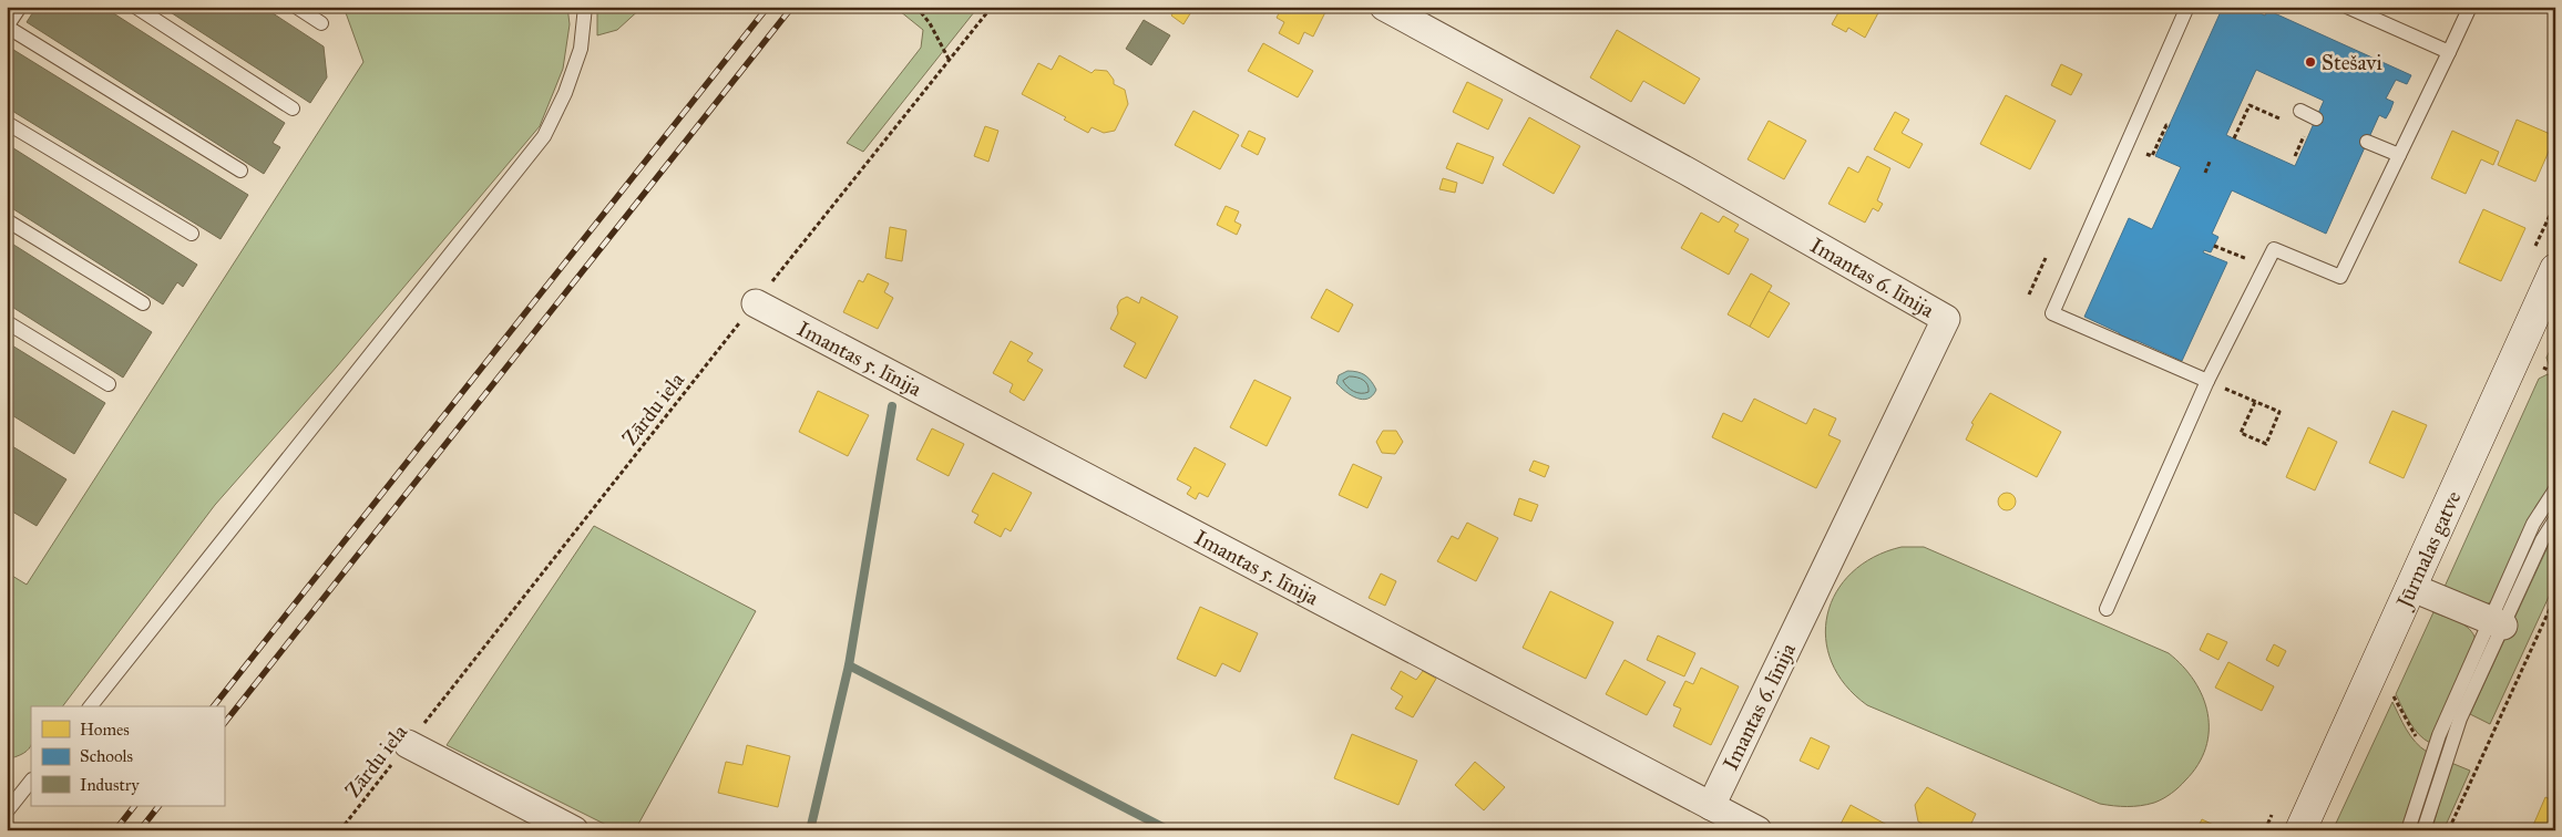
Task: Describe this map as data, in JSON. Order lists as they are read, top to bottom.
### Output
{
  "streets": {
    "main road": ["Jūrmalas gatve"],
    "street": ["Imantas 6. līnija", "Imantas 5. līnija"],
    "path": ["Zārdu iela"]
  },
  "crossings": [
    ["Imantas 6. līnija", "Imantas 5. līnija"],
    ["Imantas 5. līnija", "Zārdu iela"]
  ],
  "places": ["Stešavi"],
  "legend": ["Homes", "Schools", "Industry"]
}
